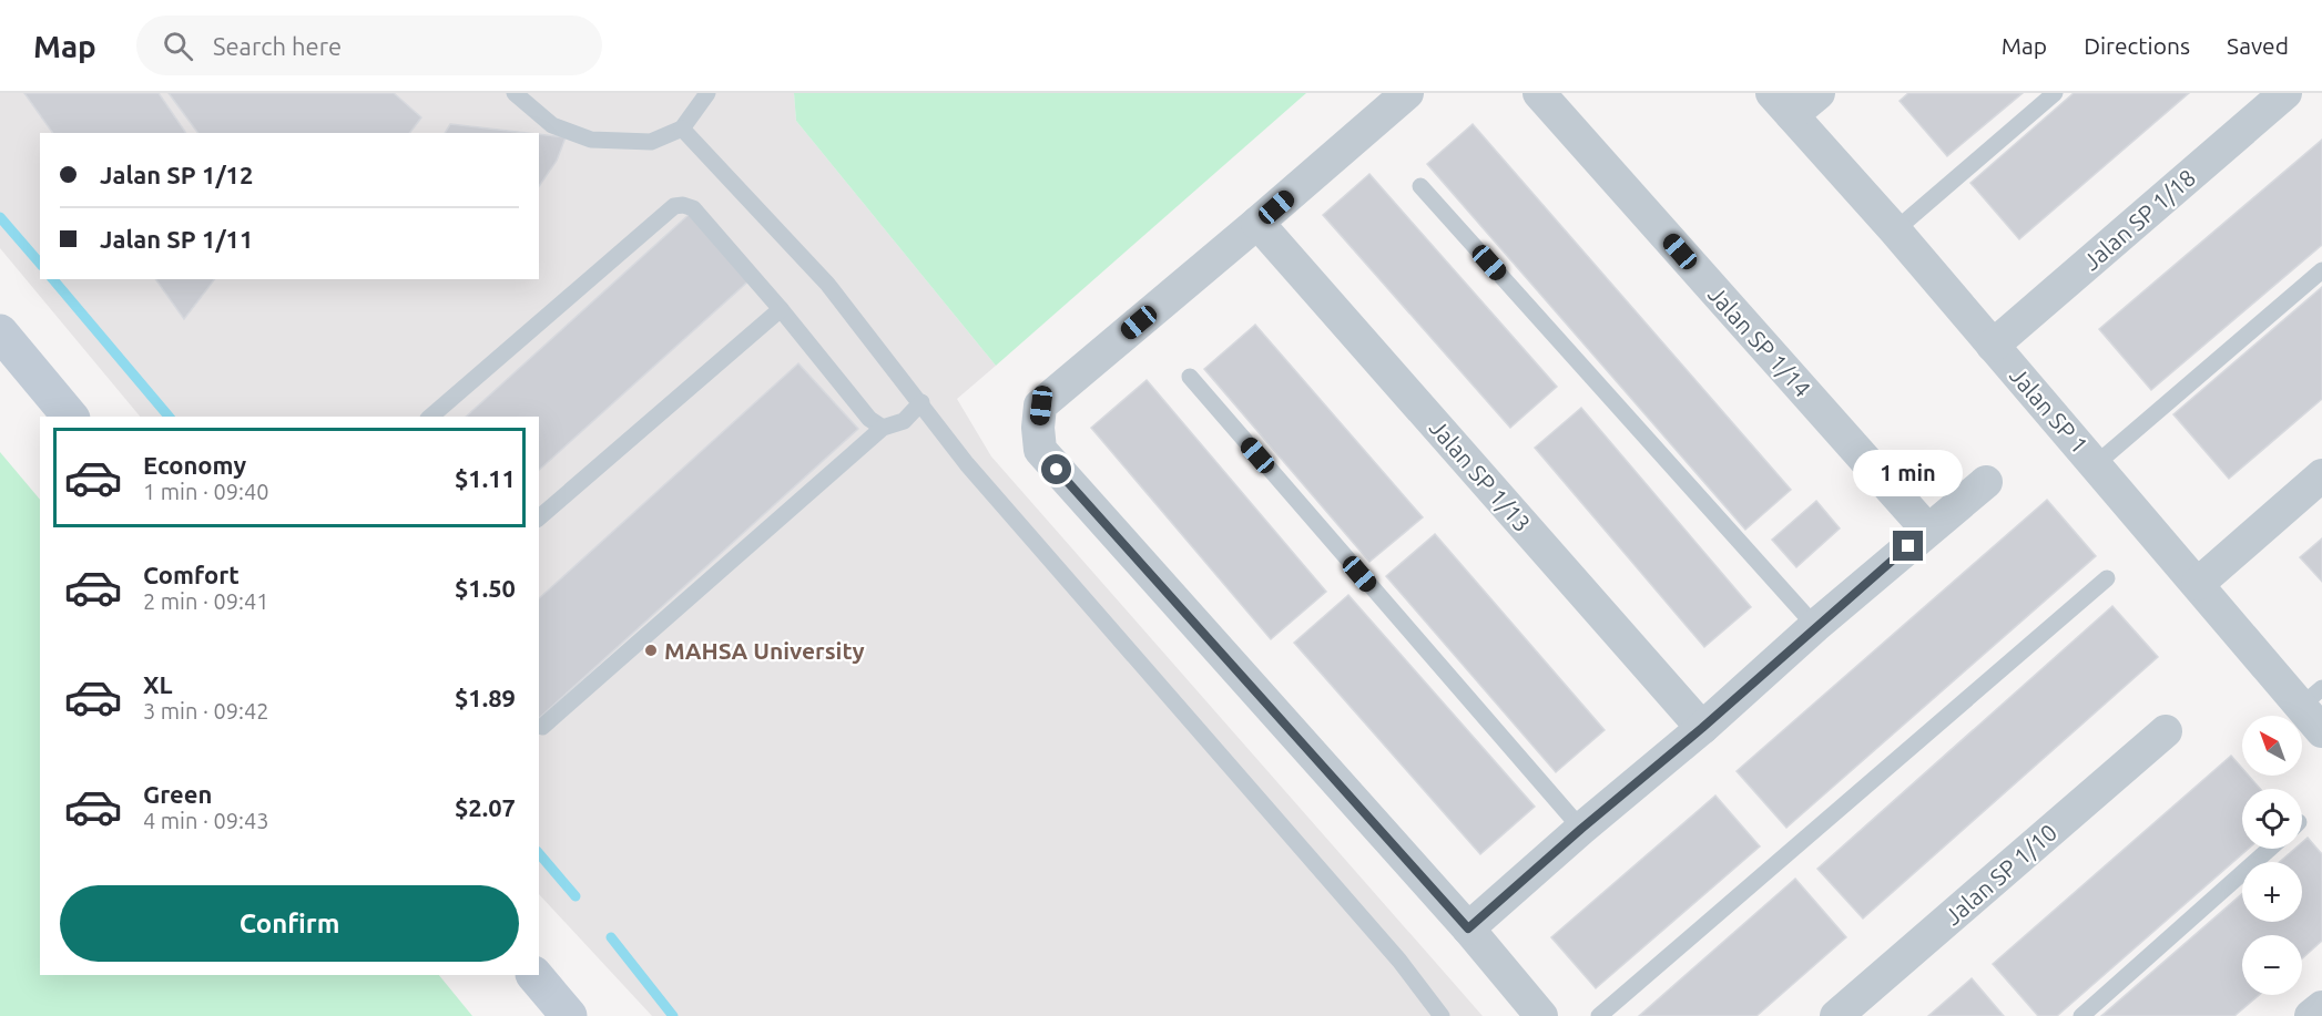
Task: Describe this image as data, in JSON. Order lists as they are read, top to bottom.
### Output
{
  "streets": {
    "street": [
      "Jalan SP 1/18",
      "Jalan SP 1/14",
      "Jalan SP 1",
      "Jalan SP 1/13",
      "Jalan SP 1/10"
    ]
  },
  "crossings": [
    ["Jalan SP 1/18", "Jalan SP 1"]
  ],
  "places": ["MAHSA University"],
  "north": "top left",
  "page": {
    "header": "Map",
    "search": "Search here",
    "nav": ["Map", "Directions", "Saved"],
    "banner": ["Jalan SP 1/12", "Jalan SP 1/11"],
    "list": [
      {
        "name": "Economy",
        "note": "1 min · 09:40",
        "value": "$1.11"
      },
      {
        "name": "Comfort",
        "note": "2 min · 09:41",
        "value": "$1.50"
      },
      {
        "name": "XL",
        "note": "3 min · 09:42",
        "value": "$1.89"
      },
      {
        "name": "Green",
        "note": "4 min · 09:43",
        "value": "$2.07"
      }
    ],
    "bubble": "1 min",
    "map_buttons": ["+", "−"],
    "buttons": "Confirm"
  }
}
